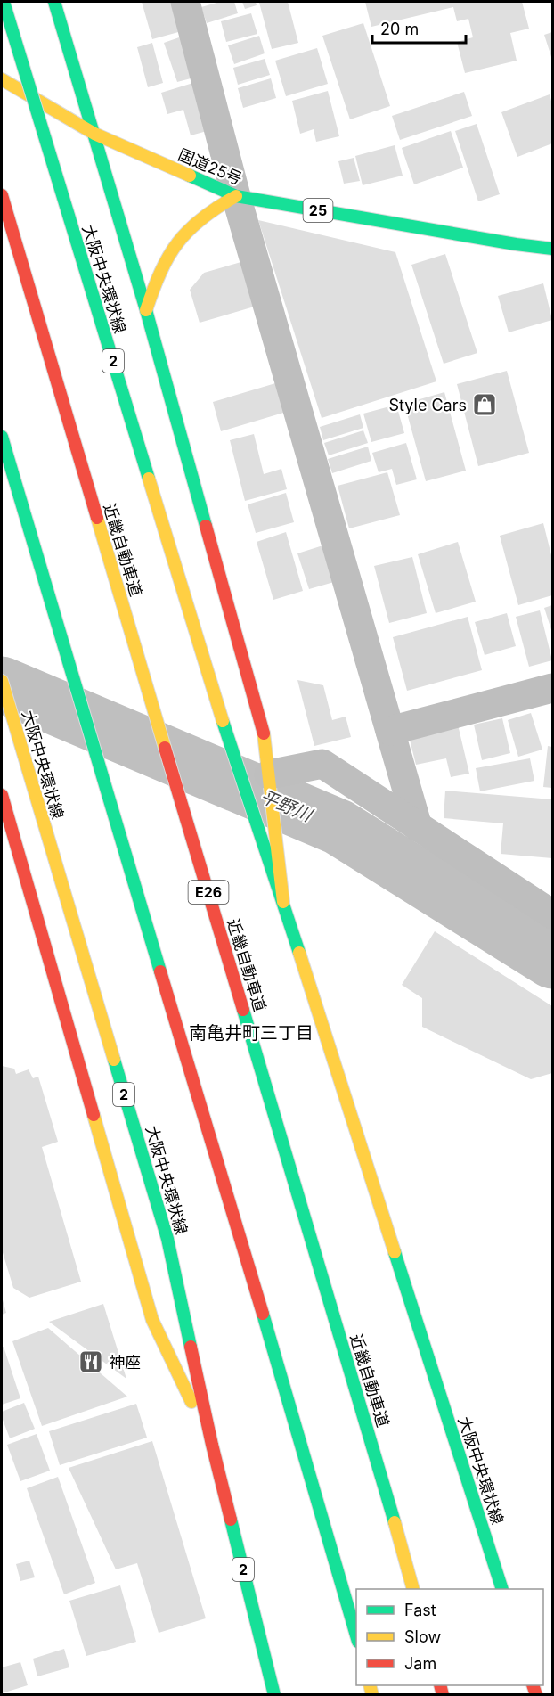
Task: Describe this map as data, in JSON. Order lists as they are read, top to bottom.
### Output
{
  "streets": {
    "main road": [
      "国道25号",
      "25",
      "大阪中央環状線",
      "2",
      "近畿自動車道",
      "E26"
    ]
  },
  "crossings": [
    ["国道25号", "大阪中央環状線"]
  ],
  "districts": ["南亀井町三丁目"],
  "water": ["平野川"],
  "places": {
    "shop": ["Style Cars"],
    "restaurant": ["神座"]
  },
  "legend": ["Fast", "Slow", "Jam"],
  "scale_bar": "20 m"
}
